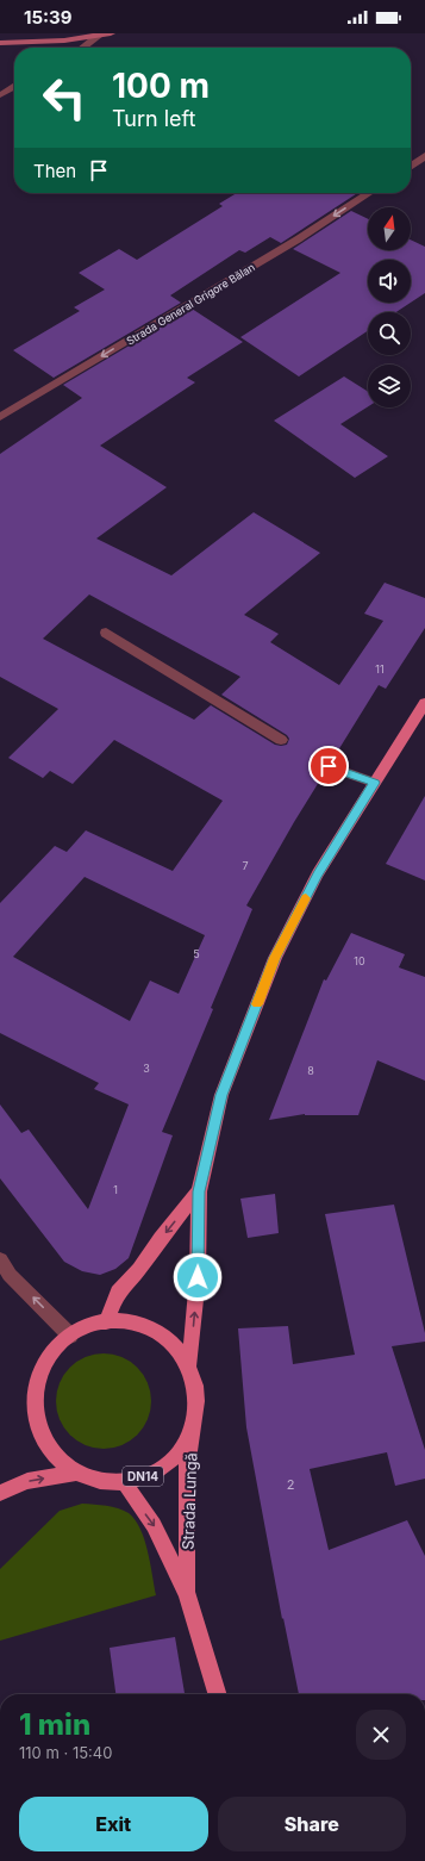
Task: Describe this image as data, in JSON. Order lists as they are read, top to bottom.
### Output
{
  "streets": {
    "main road": ["DN14", "Strada Lungă"],
    "street": ["Strada General Grigore Bălan"]
  },
  "crossings": [
    ["DN14", "Strada Lungă"]
  ],
  "one_way": ["Strada General Grigore Bălan"],
  "house_numbers": [
    "11",
    "7",
    "5",
    "10",
    "3",
    "8",
    "1",
    "2"
  ],
  "north": "top",
  "page": {
    "status": "15:39",
    "turn": ["100 m", "Turn left"],
    "then": "Then",
    "heading": ["1 min", "110 m · 15:40"],
    "buttons": ["Exit", "Share"]
  }
}
